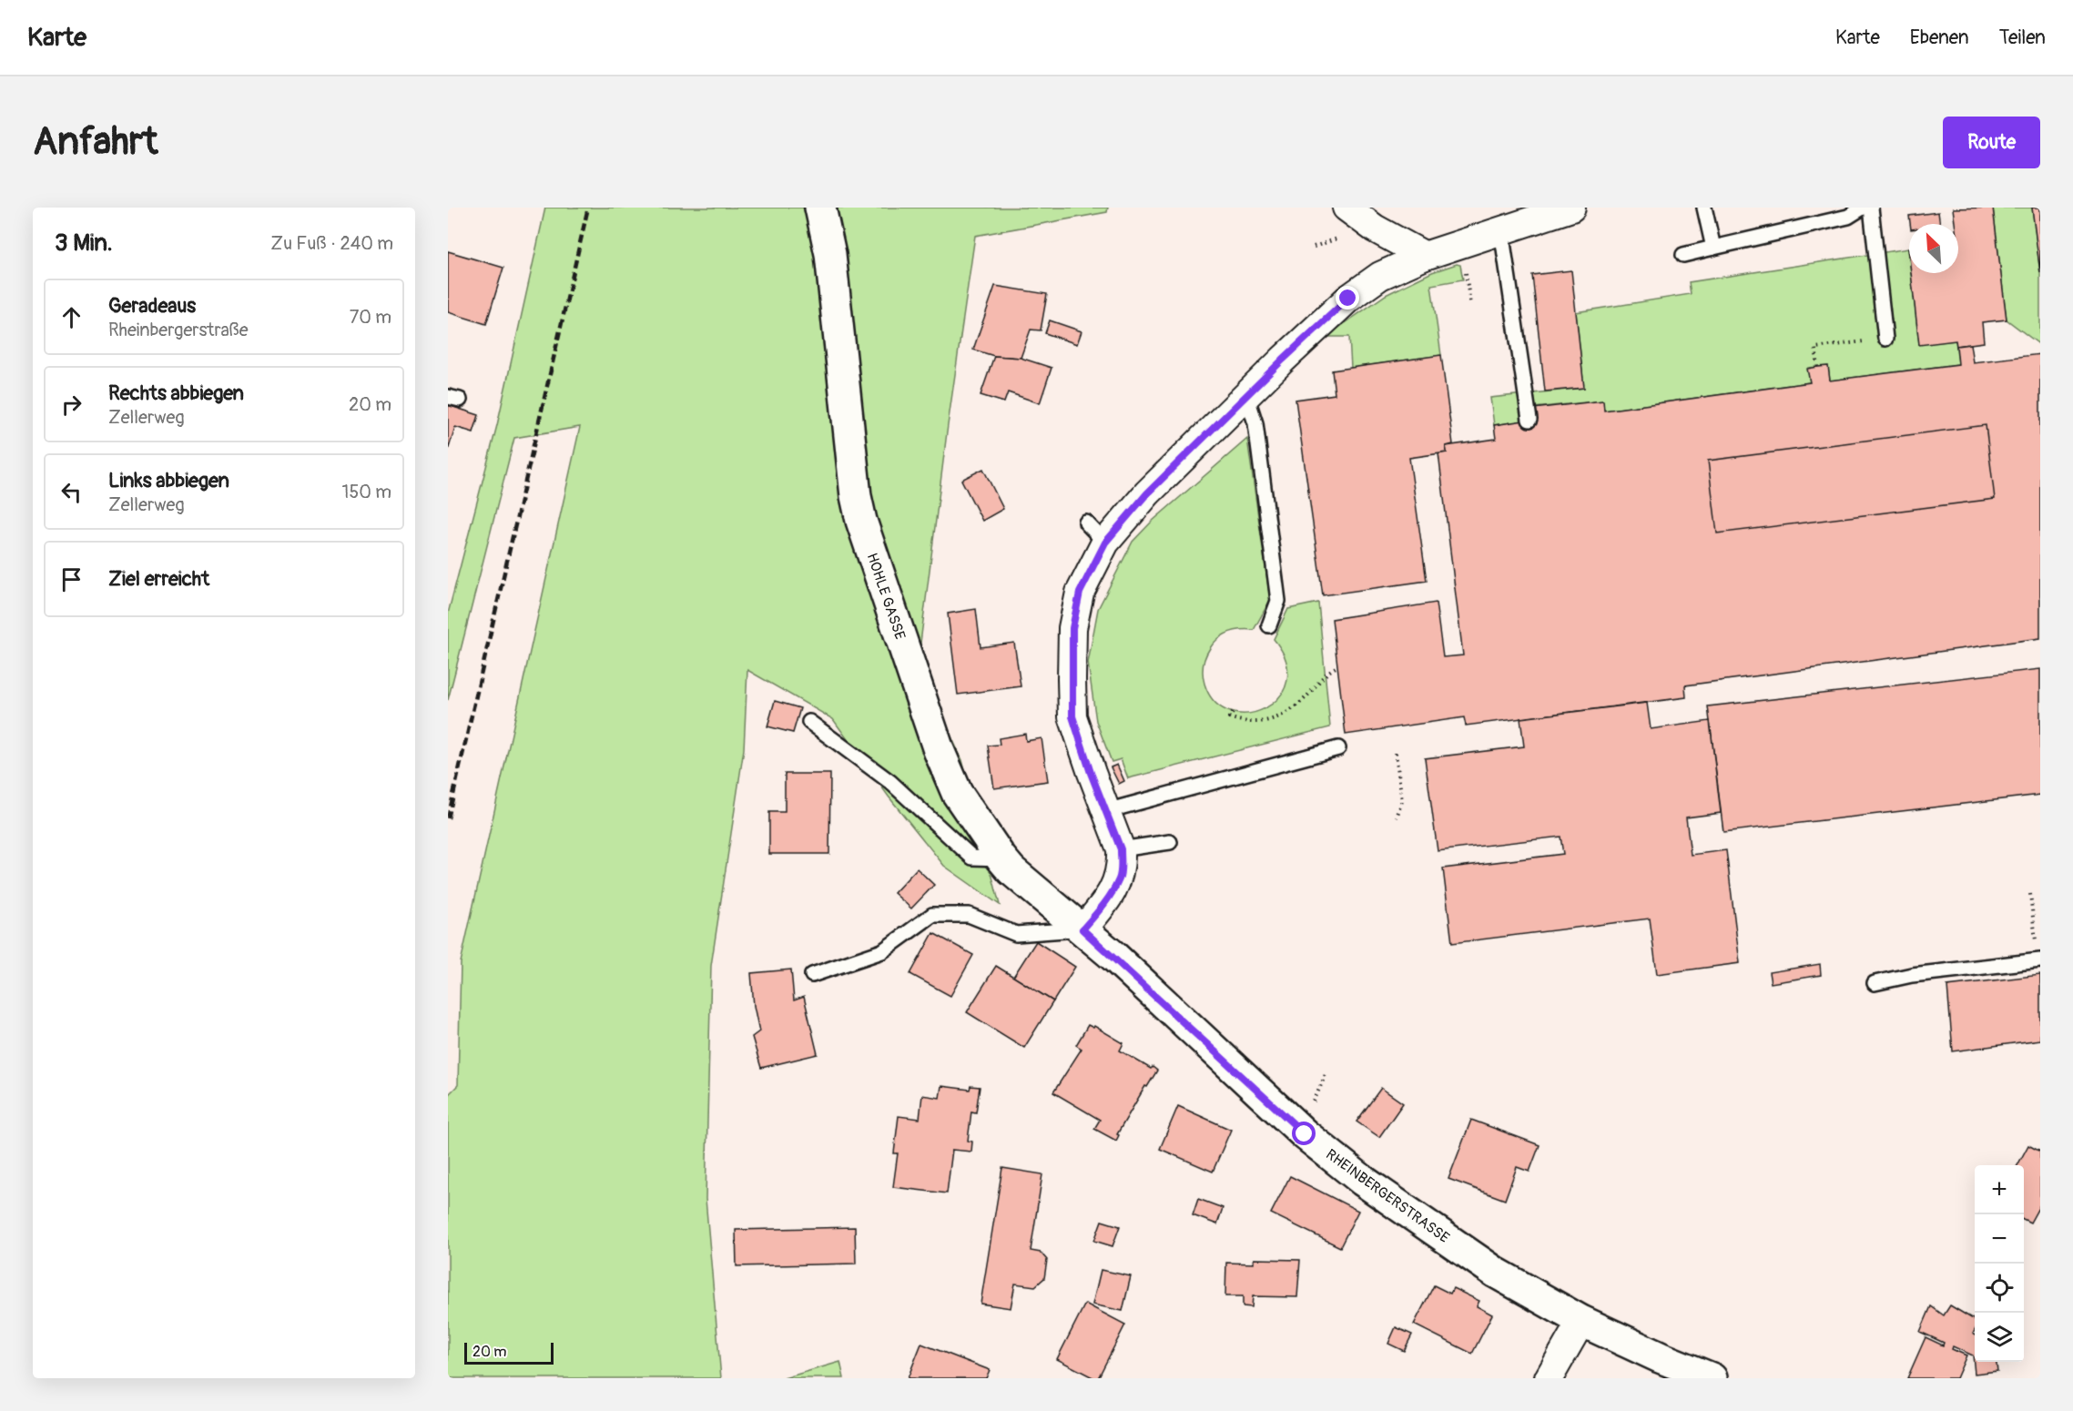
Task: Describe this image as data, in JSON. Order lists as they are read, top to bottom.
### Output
{
  "streets": {
    "street": ["HOHLE GASSE", "RHEINBERGERSTRASSE"]
  },
  "crossings": [
    ["HOHLE GASSE", "RHEINBERGERSTRASSE"]
  ],
  "scale_bar": "20 m",
  "north": "top left",
  "page": {
    "header": "Karte",
    "nav": ["Karte", "Ebenen", "Teilen"],
    "buttons": "Route",
    "title": "Anfahrt",
    "heading": ["3 Min.", "Zu Fuß · 240 m"],
    "list": [
      ["Geradeaus", "Rheinbergerstraße", "70 m"],
      ["Rechts abbiegen", "Zellerweg", "20 m"],
      ["Links abbiegen", "Zellerweg", "150 m"],
      "Ziel erreicht"
    ],
    "map_buttons": ["+", "−"],
    "scale": "20 m"
  }
}
